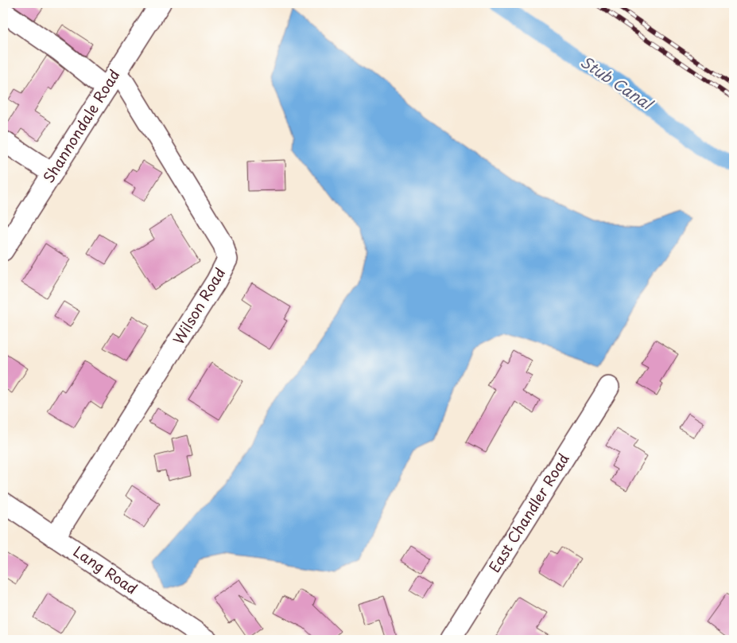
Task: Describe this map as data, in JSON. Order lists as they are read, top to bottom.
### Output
{
  "streets": {
    "street": [
      "Shannondale Road",
      "Wilson Road",
      "East Chandler Road",
      "Lang Road"
    ]
  },
  "crossings": [
    ["Shannondale Road", "Wilson Road"],
    ["Wilson Road", "Lang Road"]
  ],
  "water": ["Stub Canal"]
}
